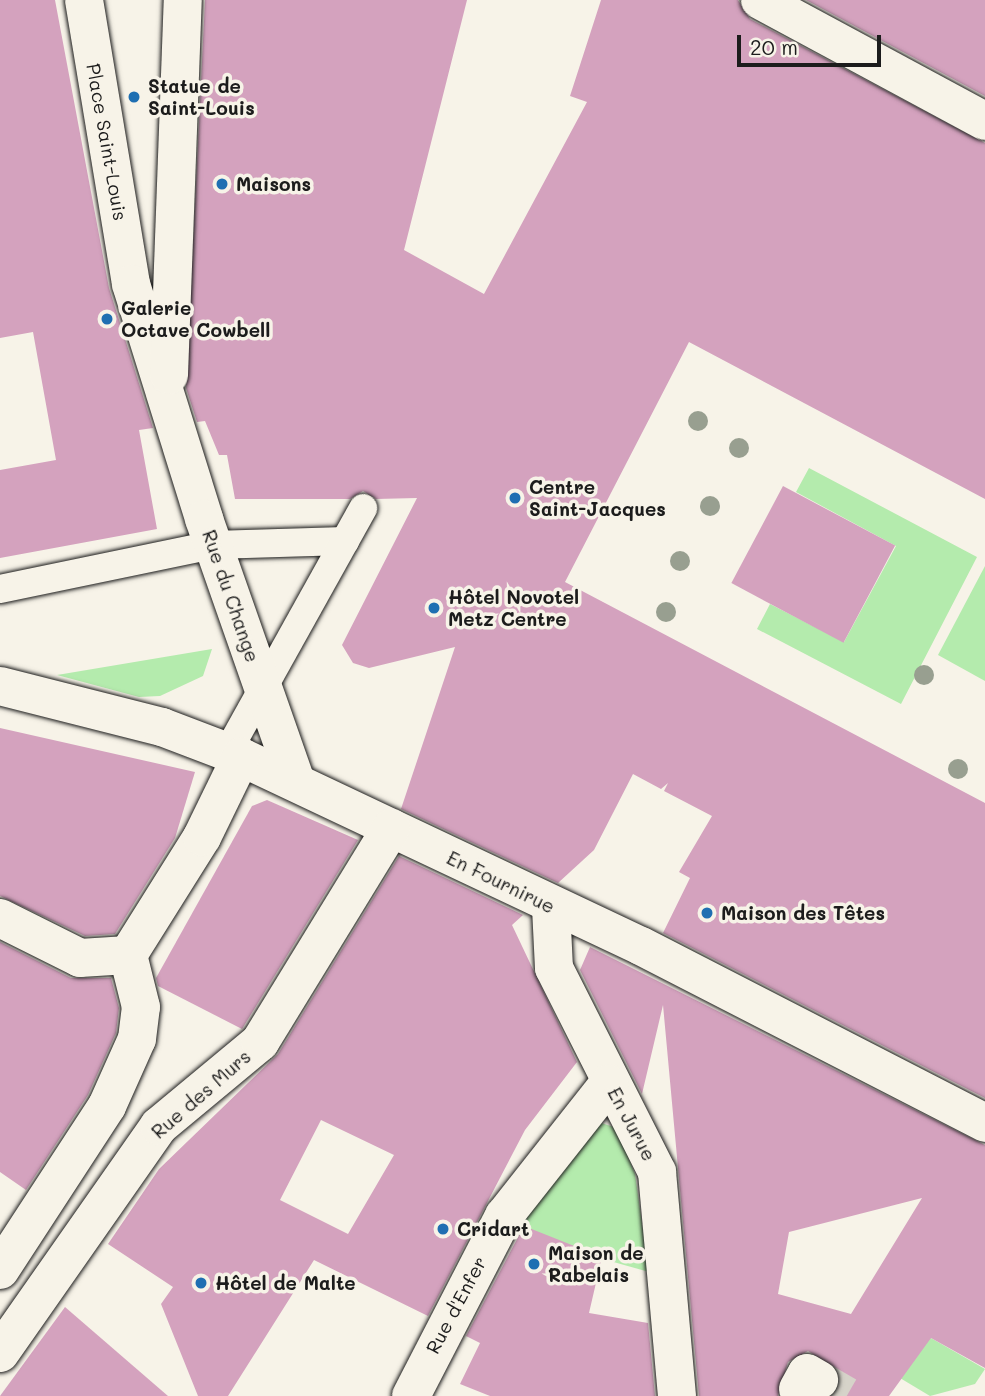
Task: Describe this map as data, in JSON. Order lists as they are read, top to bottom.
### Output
{
  "streets": {
    "street": [
      "Place Saint-Louis",
      "Rue du Change",
      "En Fournirue",
      "Rue des Murs",
      "En Jurue",
      "Rue d'Enfer"
    ]
  },
  "crossings": [
    ["Place Saint-Louis", "Rue du Change"],
    ["Rue du Change", "En Fournirue"],
    ["En Fournirue", "Rue des Murs"],
    ["En Fournirue", "En Jurue"],
    ["En Jurue", "Rue d'Enfer"]
  ],
  "places": [
    "Statue de Saint-Louis",
    "Maisons",
    "Galerie Octave Cowbell",
    "Centre Saint-Jacques",
    "Hôtel Novotel Metz Centre",
    "Maison des Têtes",
    "Cridart",
    "Maison de Rabelais",
    "Hôtel de Malte"
  ],
  "scale_bar": "20 m"
}
